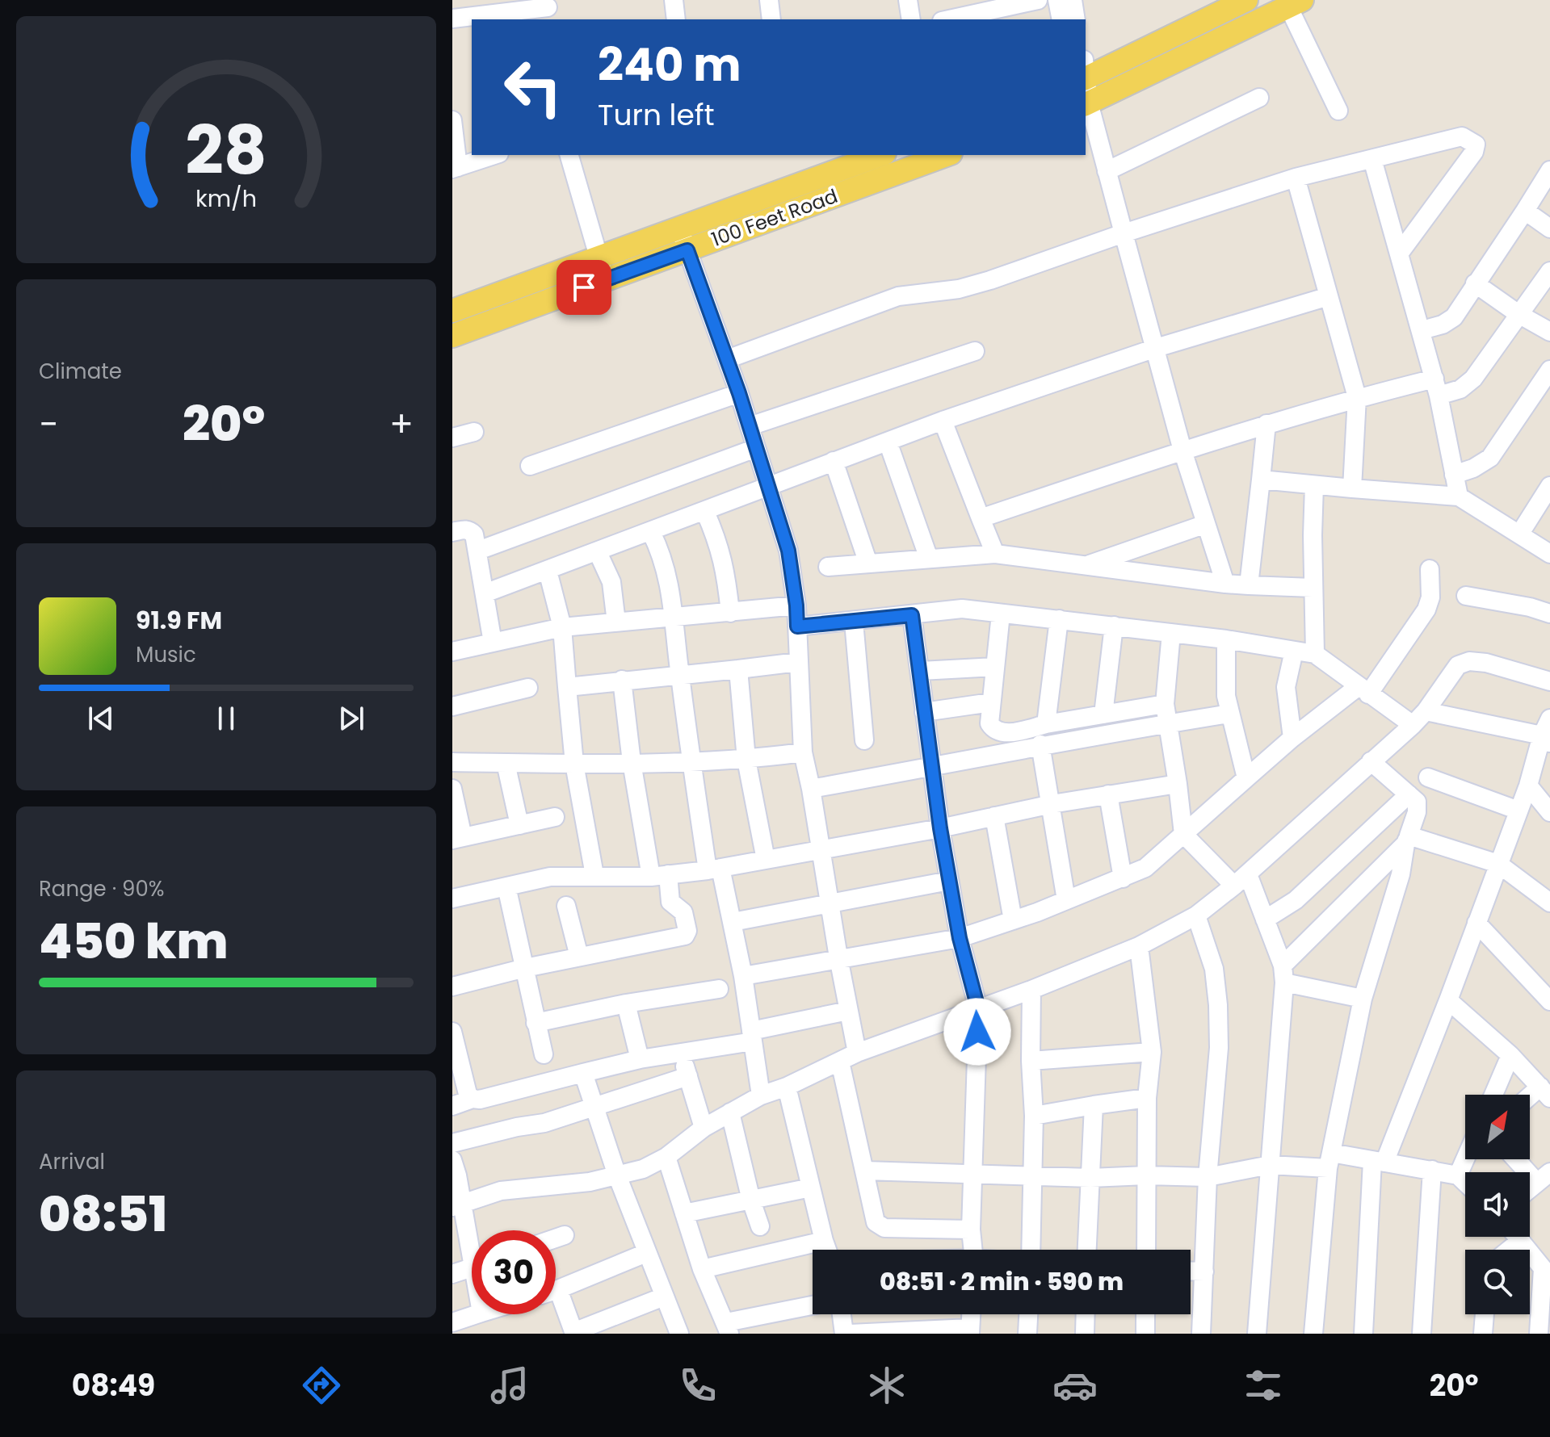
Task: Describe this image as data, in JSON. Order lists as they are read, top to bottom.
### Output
{
  "streets": {
    "main road": ["100 Feet Road"]
  },
  "north": "top right",
  "page": {
    "turn": ["240 m", "Turn left"],
    "tile": [
      "Climate",
      ["Range · 90%", "450 km"],
      ["Arrival", "08:51"]
    ],
    "heat": ["−", "20°", "+"],
    "song": ["91.9 FM", "Music"],
    "limit": "30",
    "trip": "08:51 · 2 min · 590 m",
    "tabs": ["08:49", "20°"],
    "gauge": ["28", "km/h"]
  }
}
